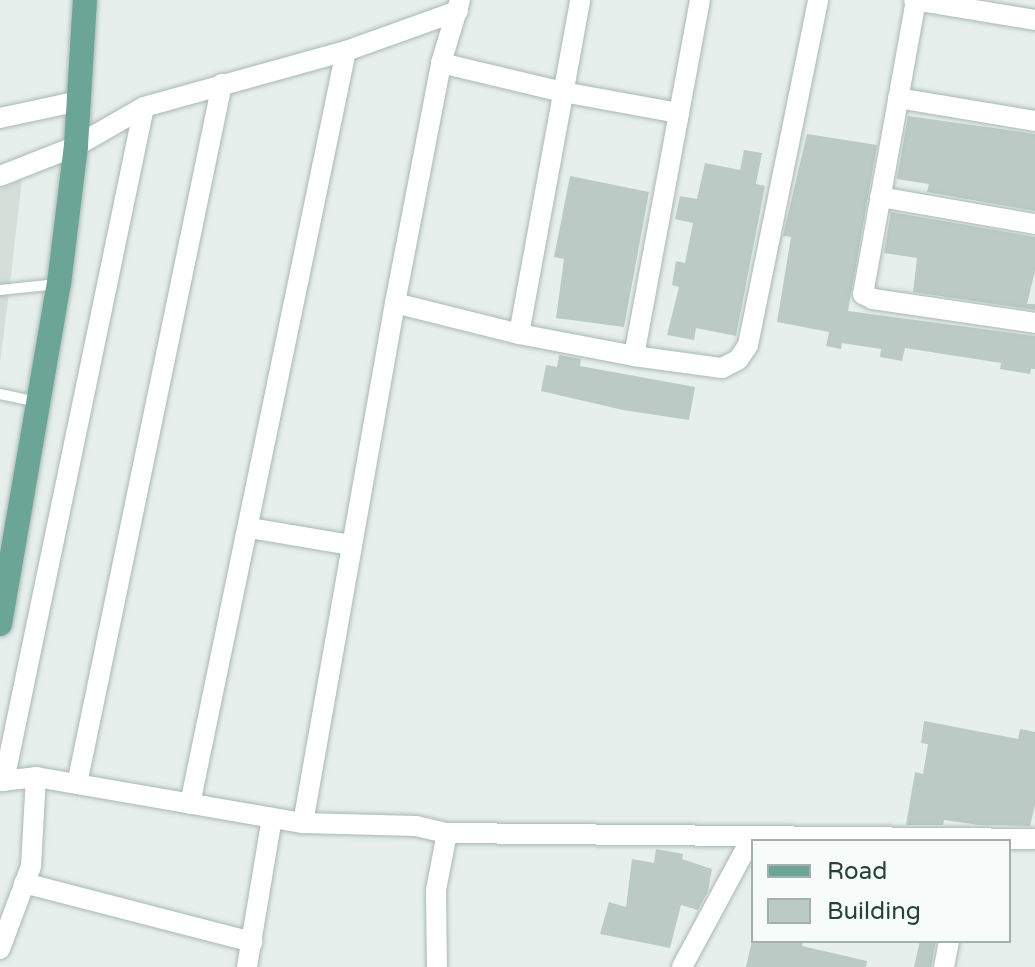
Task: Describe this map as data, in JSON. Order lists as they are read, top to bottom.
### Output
{
  "legend": ["Road", "Building"]
}
